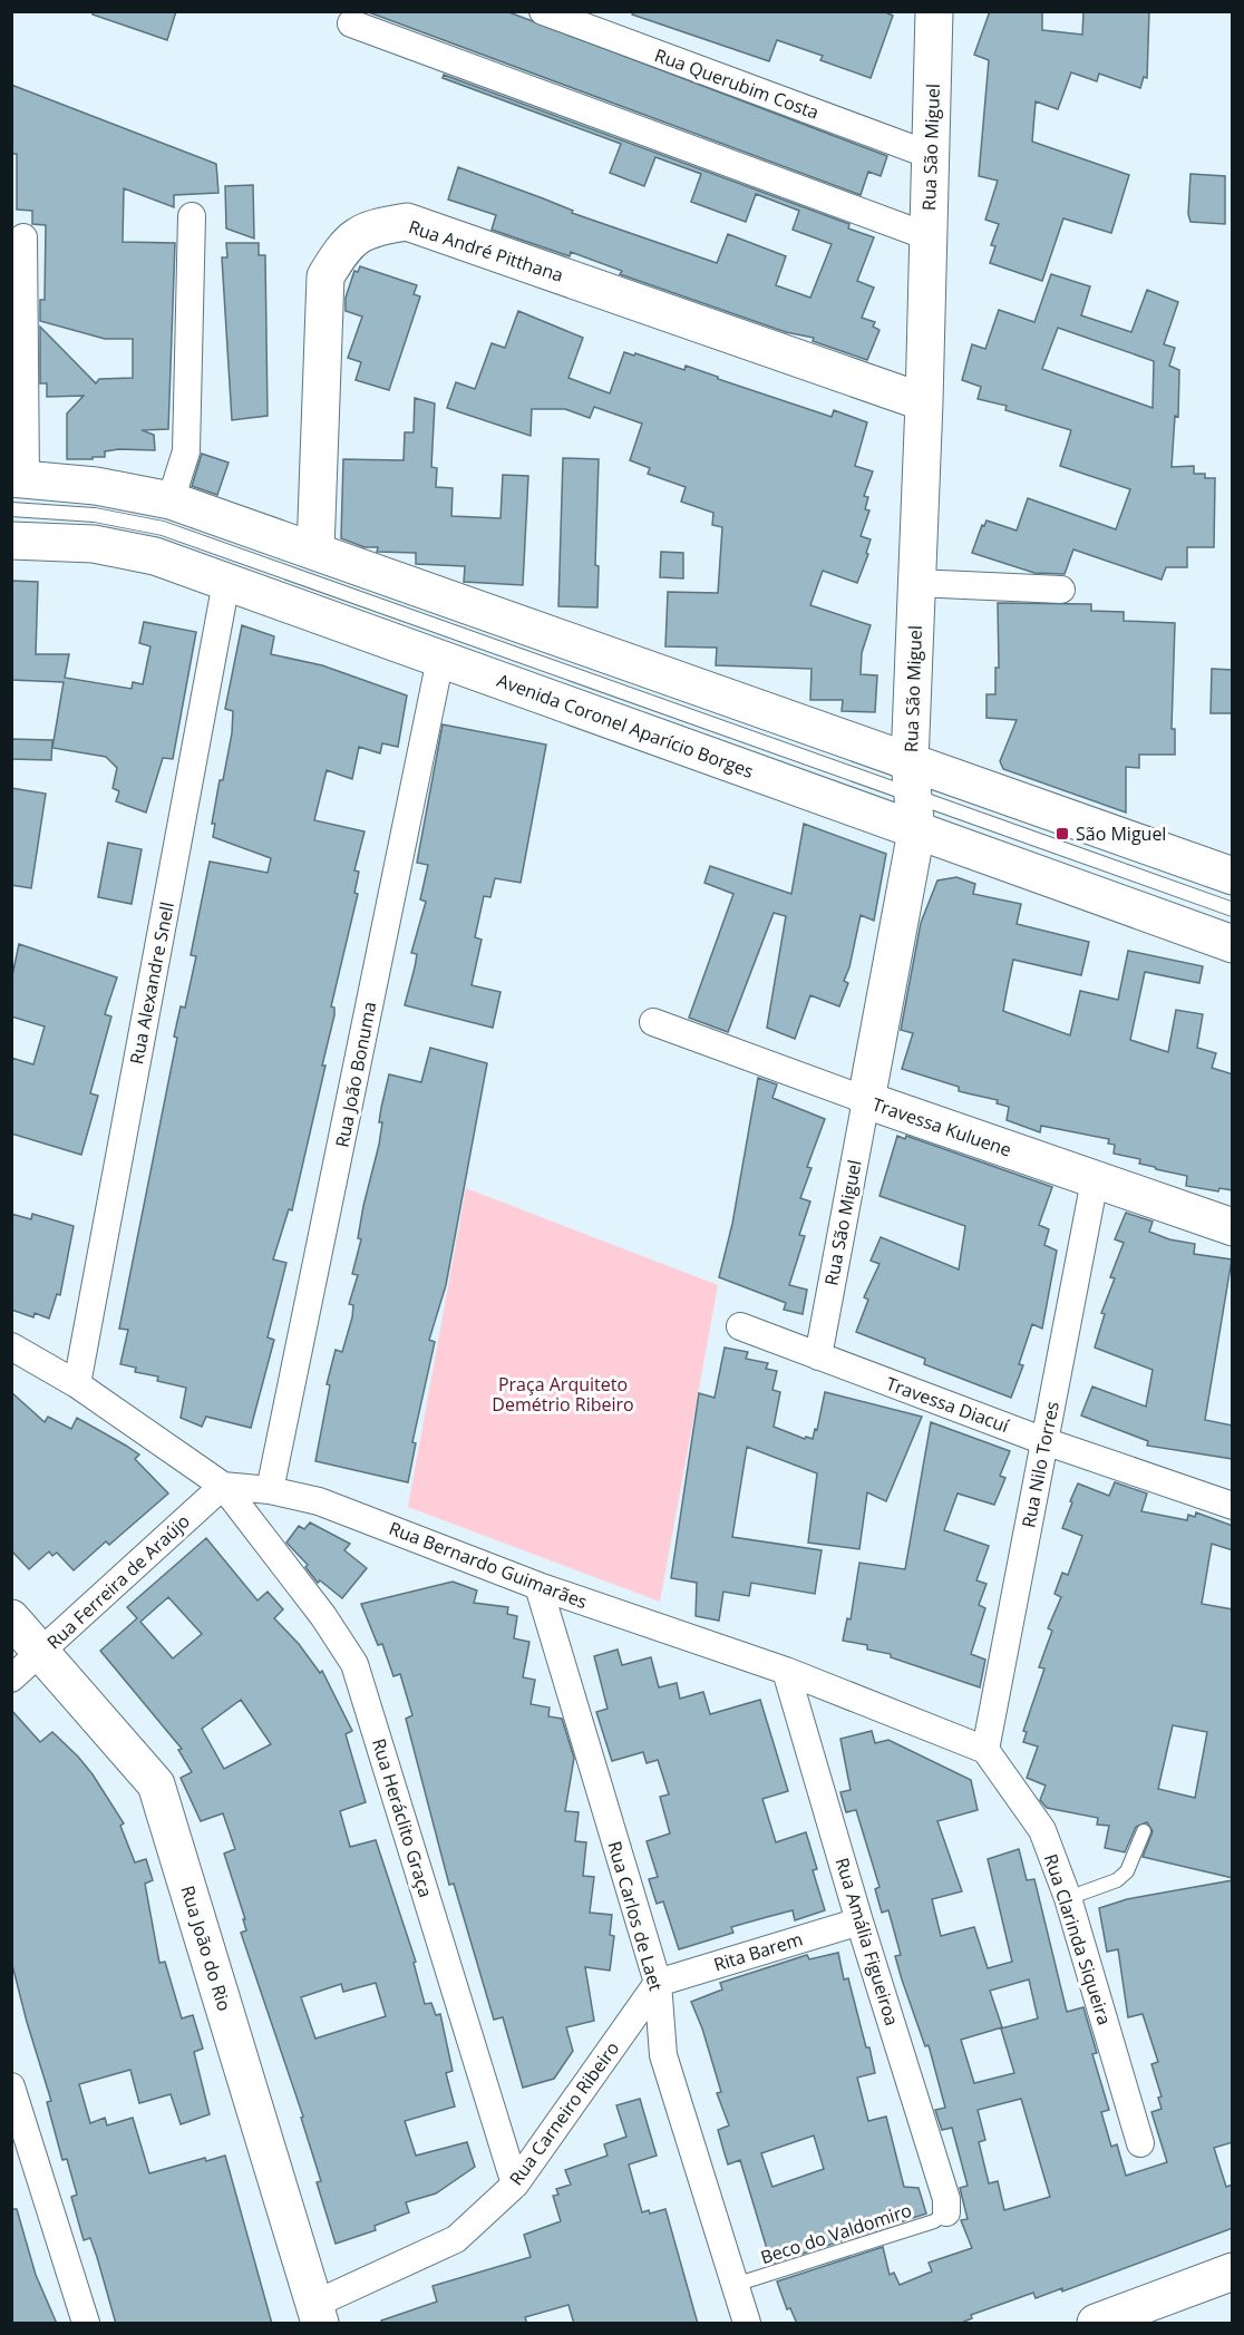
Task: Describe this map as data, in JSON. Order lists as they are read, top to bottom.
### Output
{
  "streets": {
    "street": [
      "Rua Querubim Costa",
      "Rua São Miguel",
      "Rua André Pitthana",
      "Avenida Coronel Aparício Borges",
      "Rua Alexandre Snell",
      "Rua João Bonuma",
      "Travessa Kuluene",
      "Travessa Diacuí",
      "Rua Nilo Torres",
      "Rua Bernardo Guimarães",
      "Rua Ferreira de Araújo",
      "Rua Heráclito Graça",
      "Rua Carlos de Laet",
      "Rua Clarinda Siqueira",
      "Rua Amália Figueiroa",
      "Rua João do Rio",
      "Rita Barem",
      "Rua Carneiro Ribeiro"
    ],
    "lane": ["Beco do Valdomiro"]
  },
  "crossings": [
    ["Rua Querubim Costa", "Rua São Miguel"],
    ["Rua São Miguel", "Rua André Pitthana"],
    ["Rua São Miguel", "Avenida Coronel Aparício Borges"],
    ["Rua São Miguel", "Travessa Kuluene"],
    ["Rua São Miguel", "Travessa Diacuí"],
    ["Rua André Pitthana", "Avenida Coronel Aparício Borges"],
    ["Avenida Coronel Aparício Borges", "Rua Alexandre Snell"],
    ["Avenida Coronel Aparício Borges", "Rua João Bonuma"],
    ["Rua Alexandre Snell", "Rua Bernardo Guimarães"],
    ["Rua João Bonuma", "Rua Bernardo Guimarães"],
    ["Travessa Kuluene", "Rua Nilo Torres"],
    ["Travessa Diacuí", "Rua Nilo Torres"],
    ["Rua Nilo Torres", "Rua Bernardo Guimarães"],
    ["Rua Nilo Torres", "Rua Clarinda Siqueira"],
    ["Rua Bernardo Guimarães", "Rua Ferreira de Araújo"],
    ["Rua Bernardo Guimarães", "Rua Heráclito Graça"],
    ["Rua Bernardo Guimarães", "Rua Carlos de Laet"],
    ["Rua Bernardo Guimarães", "Rua Clarinda Siqueira"],
    ["Rua Bernardo Guimarães", "Rua Amália Figueiroa"],
    ["Rua Ferreira de Araújo", "Rua Heráclito Graça"],
    ["Rua Ferreira de Araújo", "Rua João do Rio"],
    ["Rua Heráclito Graça", "Rua Carneiro Ribeiro"],
    ["Rua Carlos de Laet", "Rita Barem"],
    ["Rua Carlos de Laet", "Rua Carneiro Ribeiro"],
    ["Rua Carlos de Laet", "Beco do Valdomiro"],
    ["Rua Amália Figueiroa", "Rita Barem"],
    ["Rua Amália Figueiroa", "Beco do Valdomiro"],
    ["Rua João do Rio", "Rua Carneiro Ribeiro"],
    ["Rita Barem", "Rua Carneiro Ribeiro"]
  ],
  "parks": ["Praça Arquiteto Demétrio Ribeiro"],
  "places": {
    "transit": ["São Miguel"]
  }
}
